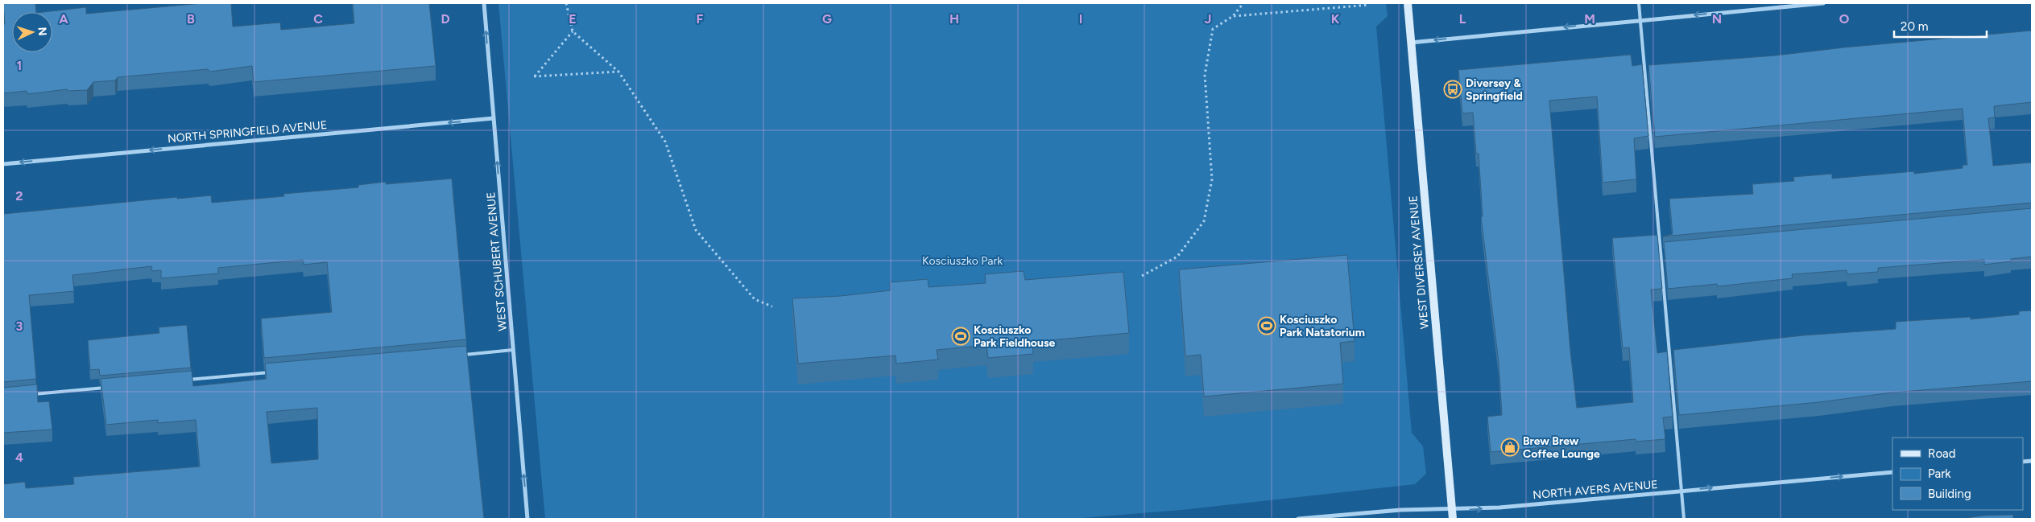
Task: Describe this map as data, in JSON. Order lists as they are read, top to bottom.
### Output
{
  "streets": {
    "main road": ["WEST DIVERSEY AVENUE"],
    "street": ["NORTH SPRINGFIELD AVENUE", "WEST SCHUBERT AVENUE", "NORTH AVERS AVENUE"]
  },
  "crossings": [
    ["NORTH SPRINGFIELD AVENUE", "WEST SCHUBERT AVENUE"],
    ["WEST DIVERSEY AVENUE", "NORTH AVERS AVENUE"]
  ],
  "one_way": ["NORTH SPRINGFIELD AVENUE", "WEST SCHUBERT AVENUE", "NORTH AVERS AVENUE"],
  "parks": ["Kosciuszko Park"],
  "places": {
    "bus stop": ["Diversey & Springfield"],
    "sports": ["Kosciuszko Park Natatorium", "Kosciuszko Park Fieldhouse"],
    "shop": ["Brew Brew Coffee Lounge"]
  },
  "legend": ["Road", "Park", "Building"],
  "scale_bar": "20 m",
  "north": "right",
  "grid": {
    "columns": [
      "A",
      "B",
      "C",
      "D",
      "E",
      "F",
      "G",
      "H",
      "I",
      "J",
      "K",
      "L",
      "M",
      "N",
      "O"
    ],
    "rows": [
      "1",
      "2",
      "3",
      "4"
    ]
  }
}
